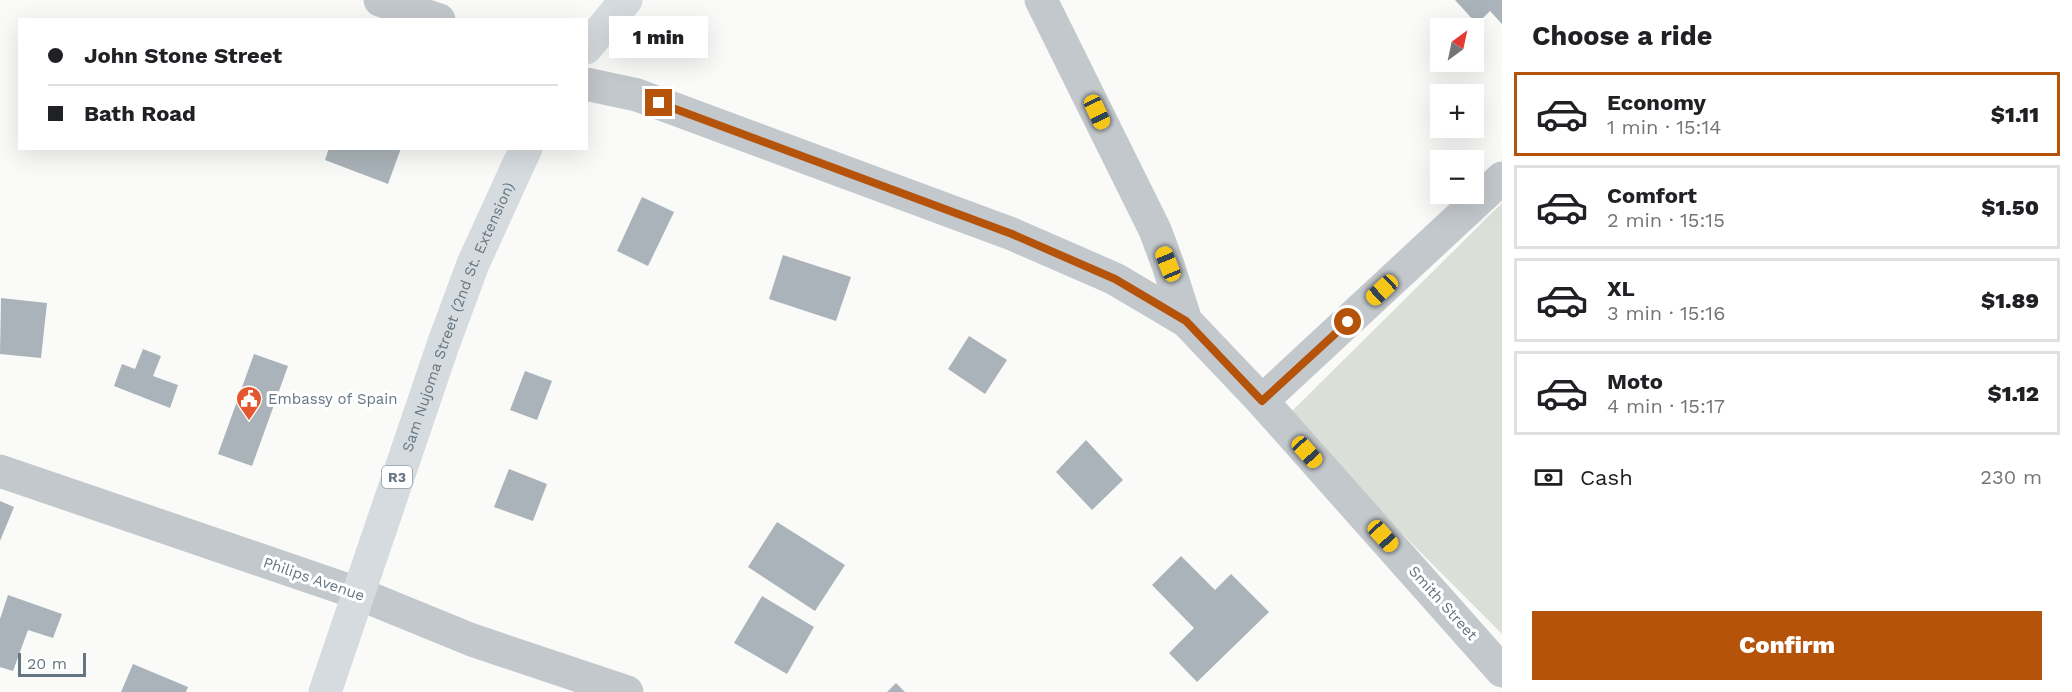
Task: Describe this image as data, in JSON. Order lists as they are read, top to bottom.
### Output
{
  "streets": {
    "highway": ["Sam Nujoma Street (2nd St. Extension)", "R3"],
    "street": ["Philips Avenue", "Smith Street"]
  },
  "crossings": [
    ["Sam Nujoma Street (2nd St. Extension)", "Philips Avenue"]
  ],
  "places": {
    "public building": ["Embassy of Spain"]
  },
  "scale_bar": "20 m",
  "north": "top right",
  "page": {
    "heading": "Choose a ride",
    "bubble": "1 min",
    "map_buttons": ["+", "−"],
    "banner": ["John Stone Street", "Bath Road"],
    "list": [
      {
        "name": "Economy",
        "note": "1 min · 15:14",
        "value": "$1.11"
      },
      {
        "name": "Comfort",
        "note": "2 min · 15:15",
        "value": "$1.50"
      },
      {
        "name": "XL",
        "note": "3 min · 15:16",
        "value": "$1.89"
      },
      {
        "name": "Moto",
        "note": "4 min · 15:17",
        "value": "$1.12"
      }
    ],
    "pay": ["Cash", "230 m"],
    "buttons": "Confirm",
    "scale": "20 m"
  }
}
